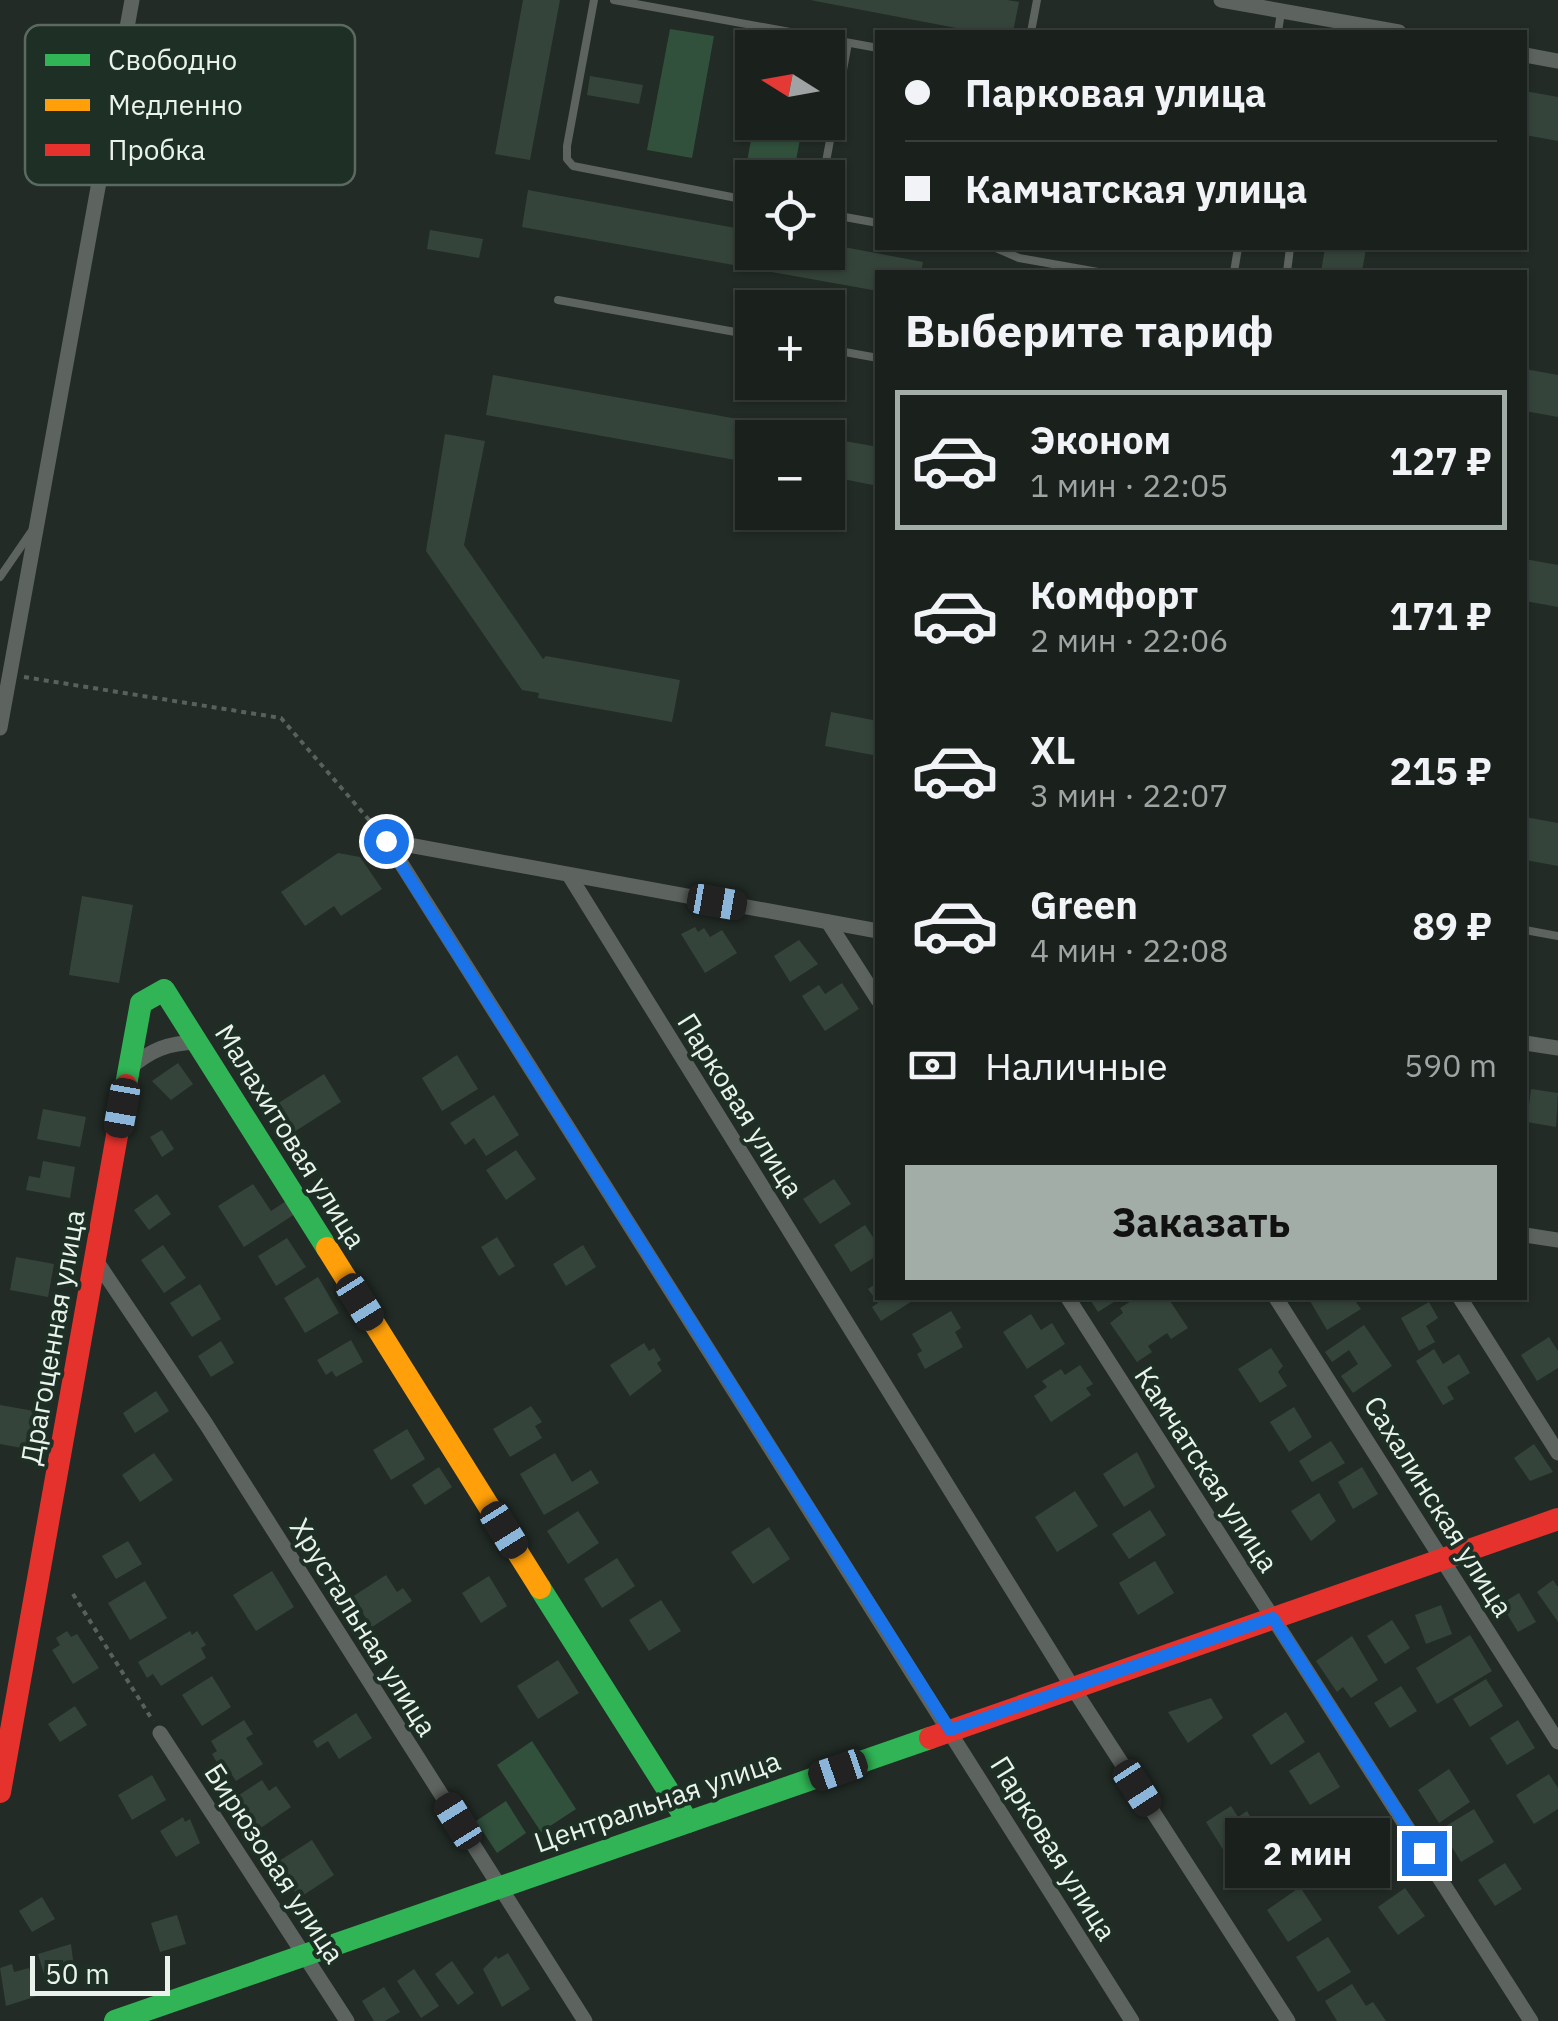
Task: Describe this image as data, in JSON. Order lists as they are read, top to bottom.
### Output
{
  "streets": {
    "street": [
      "Парковая улица",
      "Малахитовая улица",
      "Драгоценная улица",
      "Камчатская улица",
      "Сахалинская улица",
      "Хрустальная улица",
      "Центральная улица",
      "Бирюзовая улица"
    ]
  },
  "crossings": [
    ["Парковая улица", "Центральная улица"],
    ["Малахитовая улица", "Драгоценная улица"],
    ["Малахитовая улица", "Центральная улица"],
    ["Драгоценная улица", "Хрустальная улица"],
    ["Камчатская улица", "Центральная улица"],
    ["Сахалинская улица", "Центральная улица"],
    ["Хрустальная улица", "Центральная улица"],
    ["Центральная улица", "Бирюзовая улица"]
  ],
  "legend": ["Свободно", "Медленно", "Пробка"],
  "scale_bar": "50 m",
  "north": "left",
  "page": {
    "map_buttons": ["+", "−"],
    "banner": ["Парковая улица", "Камчатская улица"],
    "heading": "Выберите тариф",
    "list": [
      {
        "name": "Эконом",
        "note": "1 мин · 22:05",
        "value": "127 ₽"
      },
      {
        "name": "Комфорт",
        "note": "2 мин · 22:06",
        "value": "171 ₽"
      },
      {
        "name": "XL",
        "note": "3 мин · 22:07",
        "value": "215 ₽"
      },
      {
        "name": "Green",
        "note": "4 мин · 22:08",
        "value": "89 ₽"
      }
    ],
    "pay": ["Наличные", "590 m"],
    "buttons": "Заказать",
    "bubble": "2 мин",
    "scale": "50 m"
  }
}
